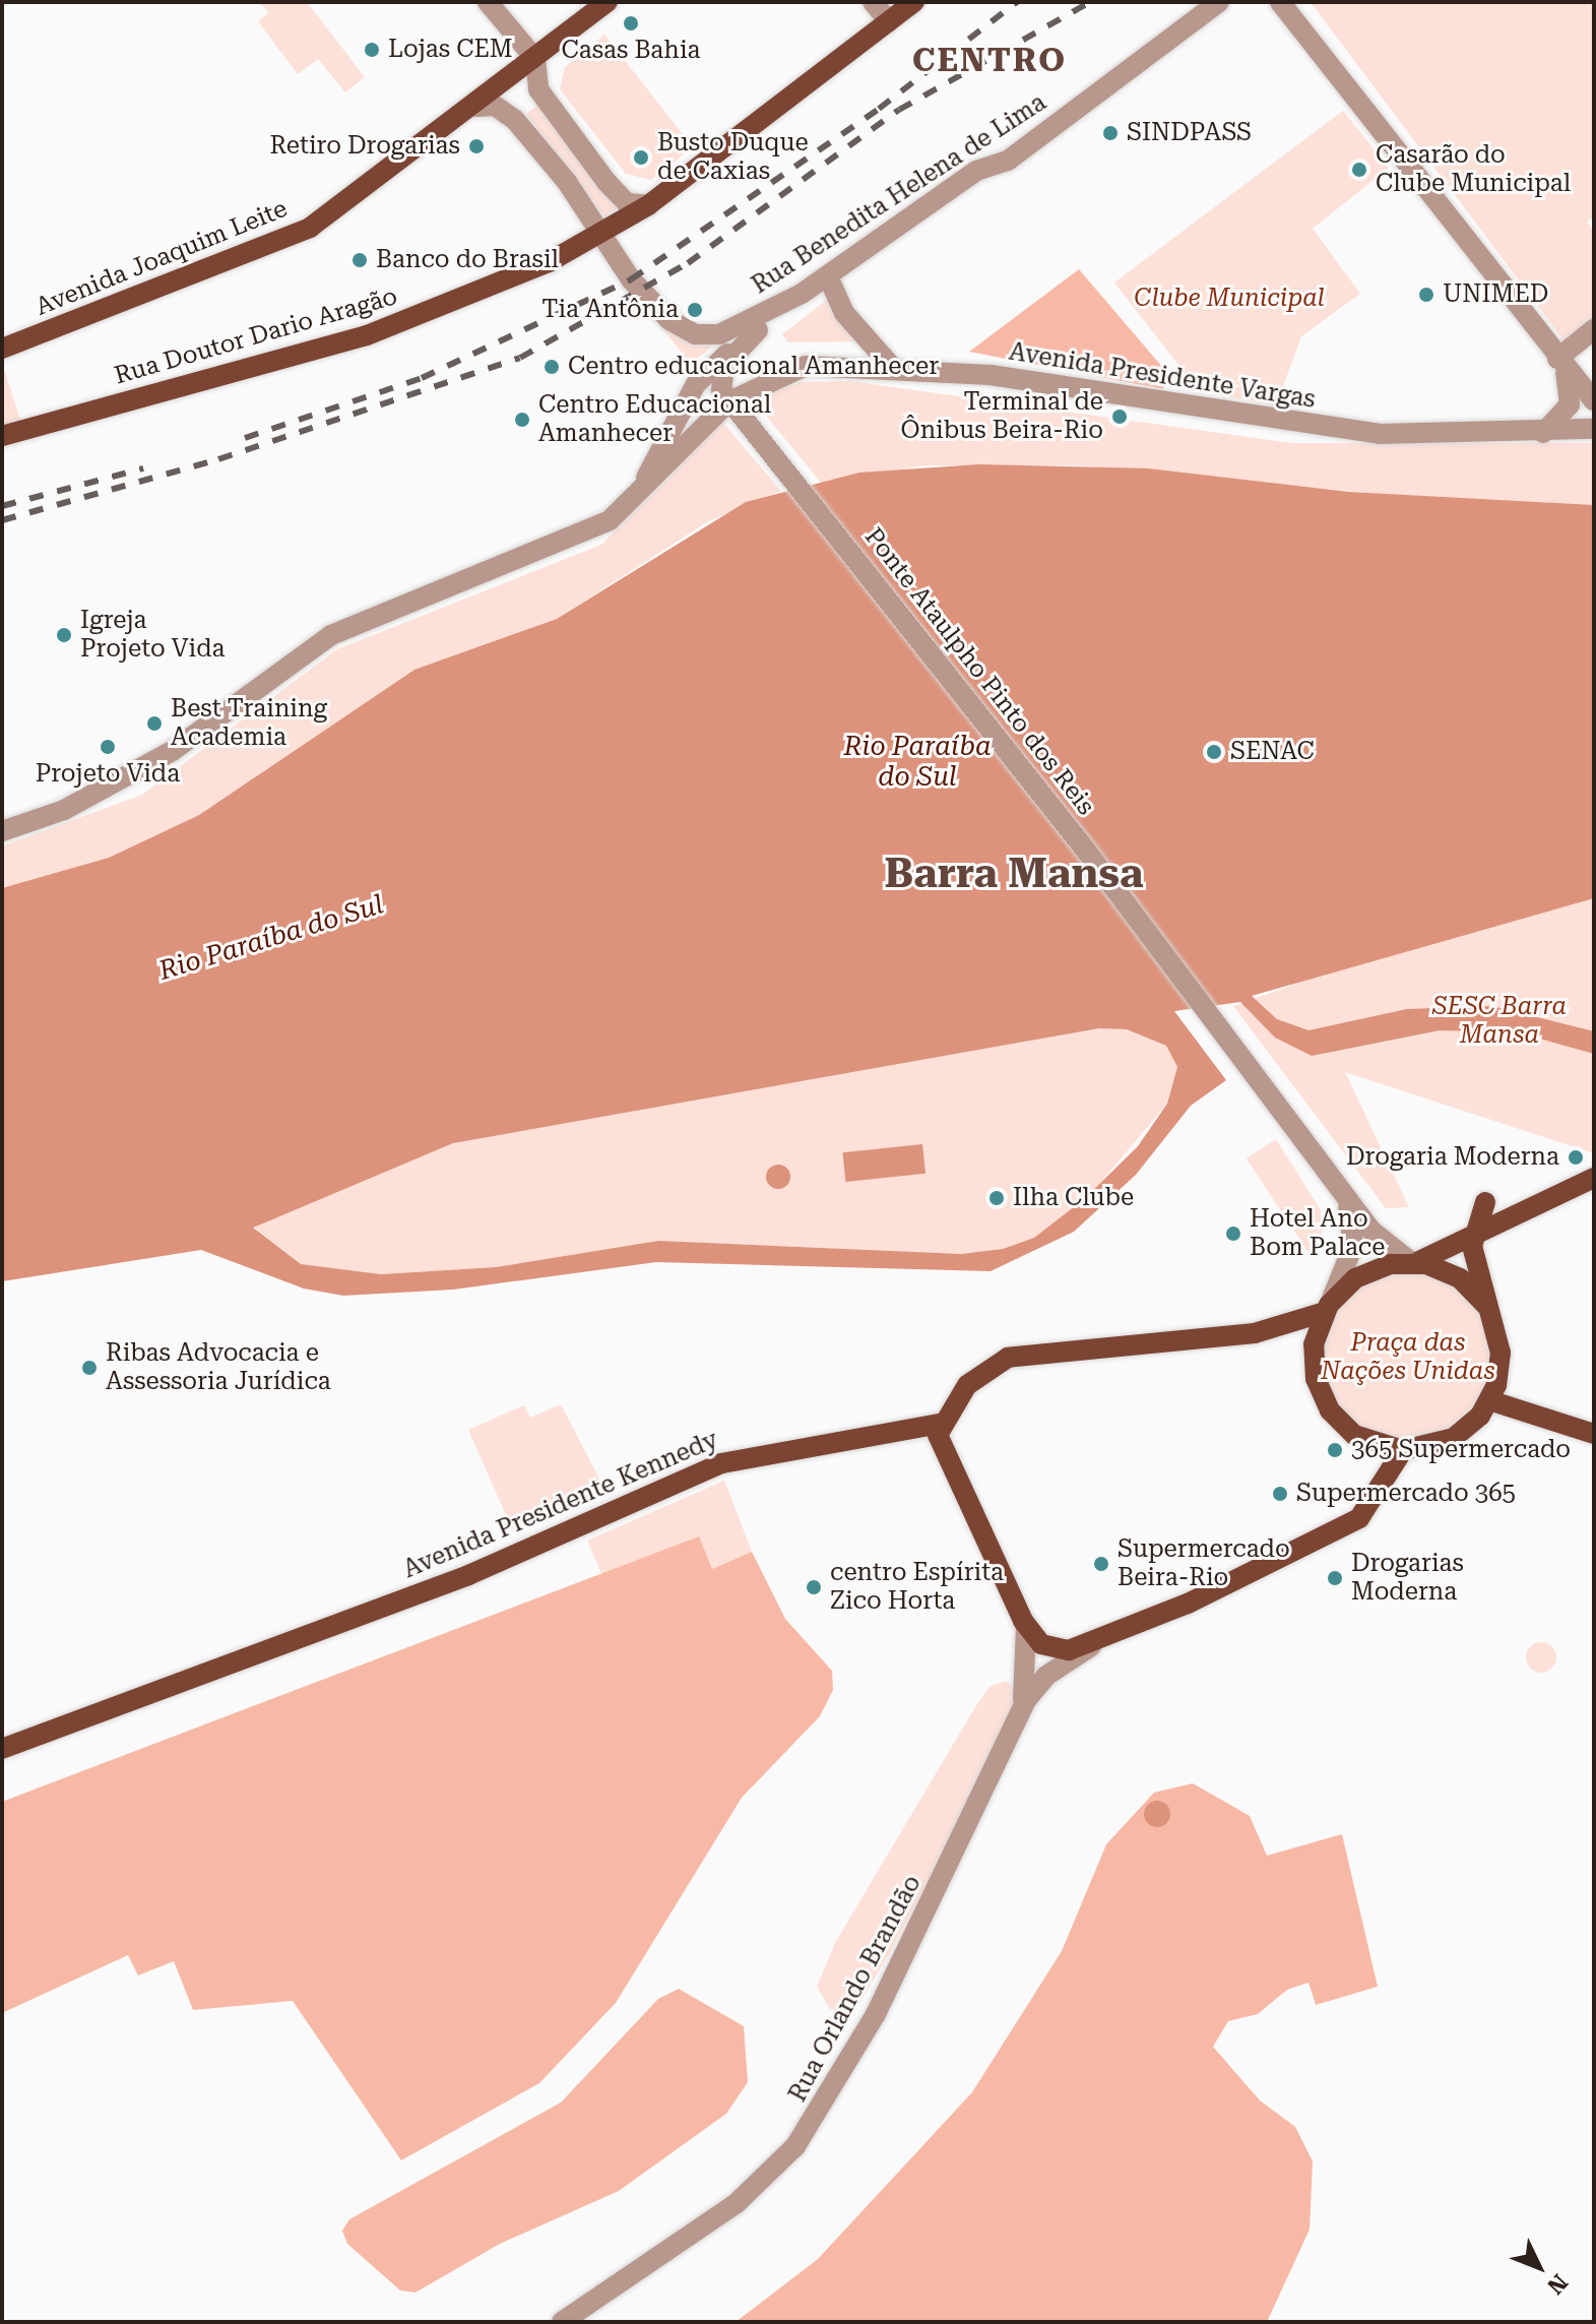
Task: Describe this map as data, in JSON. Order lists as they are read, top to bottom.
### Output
{
  "streets": {
    "main road": ["Avenida Joaquim Leite", "Rua Doutor Dario Aragão", "Avenida Presidente Kennedy"],
    "street": [
      "Rua Benedita Helena de Lima",
      "Avenida Presidente Vargas",
      "Ponte Ataulpho Pinto dos Reis",
      "Rua Orlando Brandão"
    ]
  },
  "crossings": [
    ["Rua Benedita Helena de Lima", "Rua Doutor Dario Aragão"],
    ["Avenida Presidente Vargas", "Ponte Ataulpho Pinto dos Reis"]
  ],
  "districts": ["CENTRO", "Barra Mansa"],
  "water": ["Rio Paraíba do Sul"],
  "parks": ["Clube Municipal", "SESC Barra Mansa", "Praça das Nações Unidas"],
  "places": [
    "Casas Bahia",
    "Lojas CEM",
    "SINDPASS",
    "Retiro Drogarias",
    "Busto Duque de Caxias",
    "Casarão do Clube Municipal",
    "Banco do Brasil",
    "UNIMED",
    "Tia Antônia",
    "Centro educacional Amanhecer",
    "Terminal de Ônibus Beira-Rio",
    "Centro Educacional Amanhecer",
    "Igreja Projeto Vida",
    "Best Training Academia",
    "Projeto Vida",
    "SENAC",
    "Drogaria Moderna",
    "Ilha Clube",
    "Hotel Ano Bom Palace",
    "Ribas Advocacia e Assessoria Jurídica",
    "365 Supermercado",
    "Supermercado 365",
    "Supermercado Beira-Rio",
    "Drogarias Moderna",
    "centro Espírita Zico Horta"
  ],
  "north": "bottom right"
}
